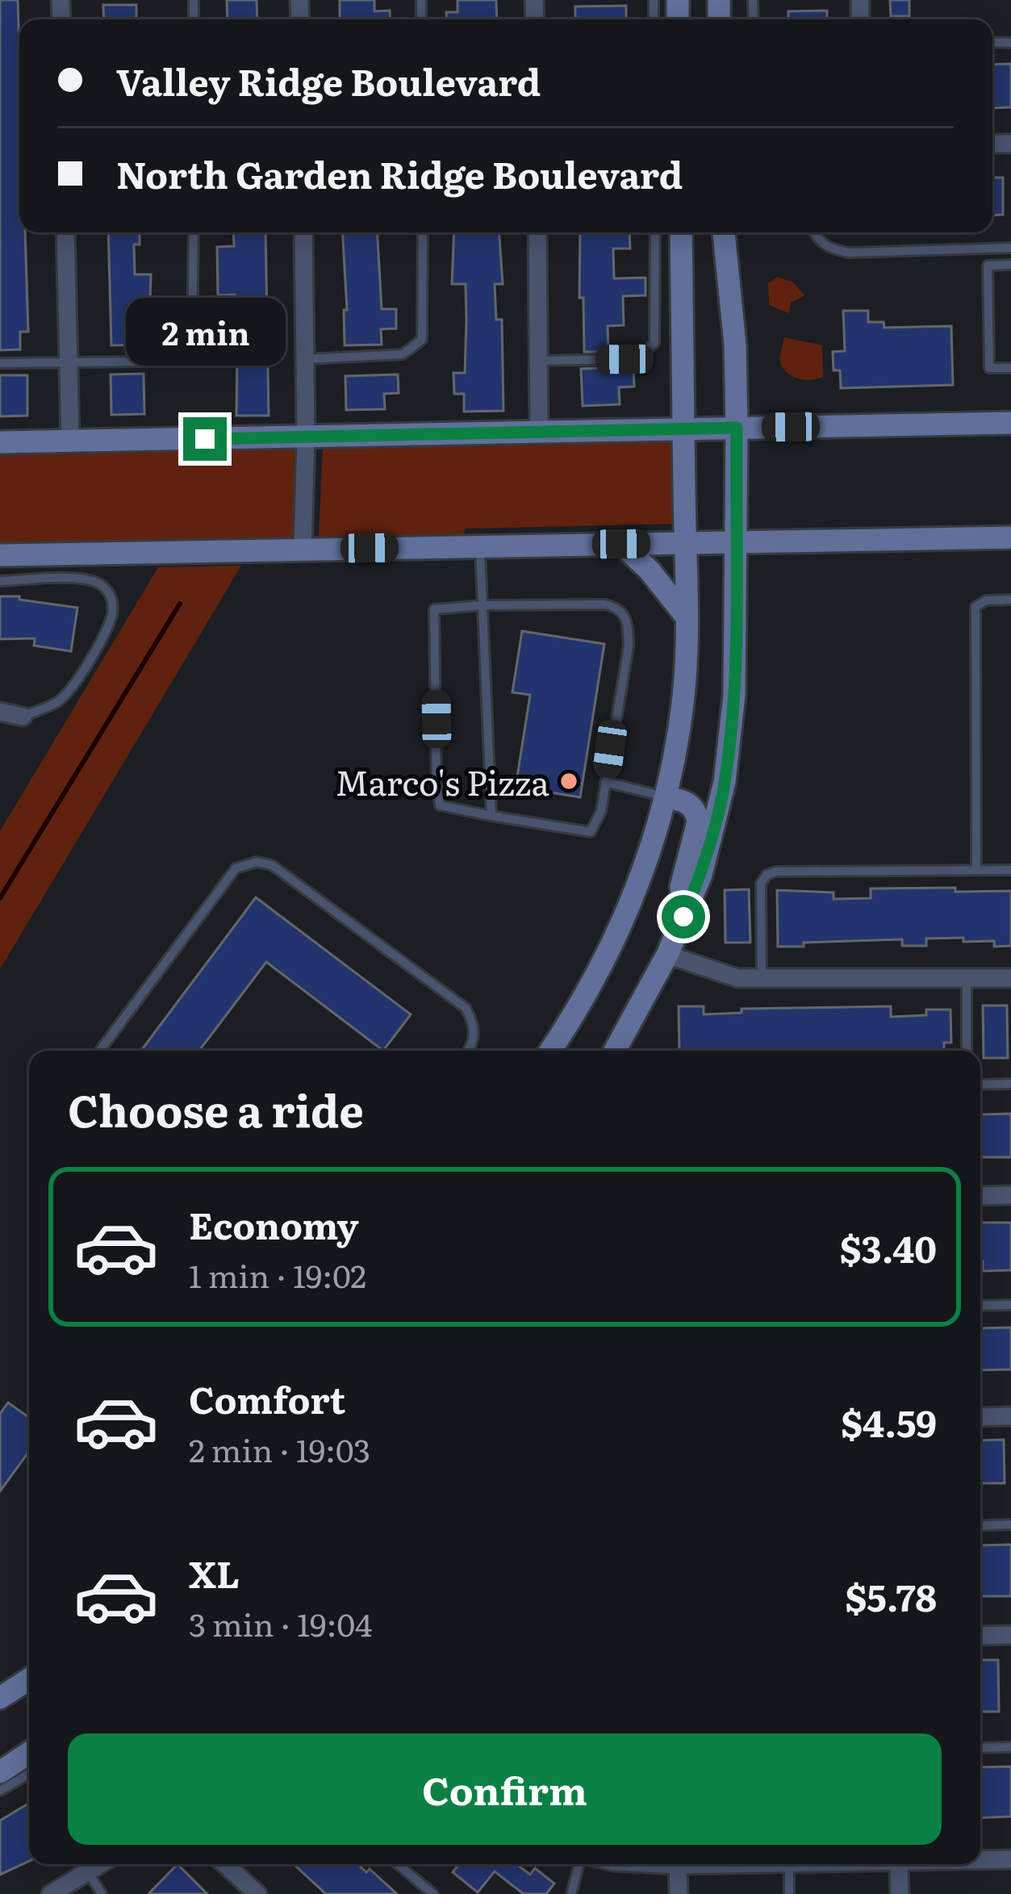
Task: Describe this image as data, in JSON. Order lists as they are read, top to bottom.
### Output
{
  "places": ["Marco's Pizza"],
  "page": {
    "banner": ["Valley Ridge Boulevard", "North Garden Ridge Boulevard"],
    "bubble": "2 min",
    "heading": "Choose a ride",
    "list": [
      {
        "name": "Economy",
        "note": "1 min · 19:02",
        "value": "$3.40"
      },
      {
        "name": "Comfort",
        "note": "2 min · 19:03",
        "value": "$4.59"
      },
      {
        "name": "XL",
        "note": "3 min · 19:04",
        "value": "$5.78"
      }
    ],
    "buttons": "Confirm"
  }
}
